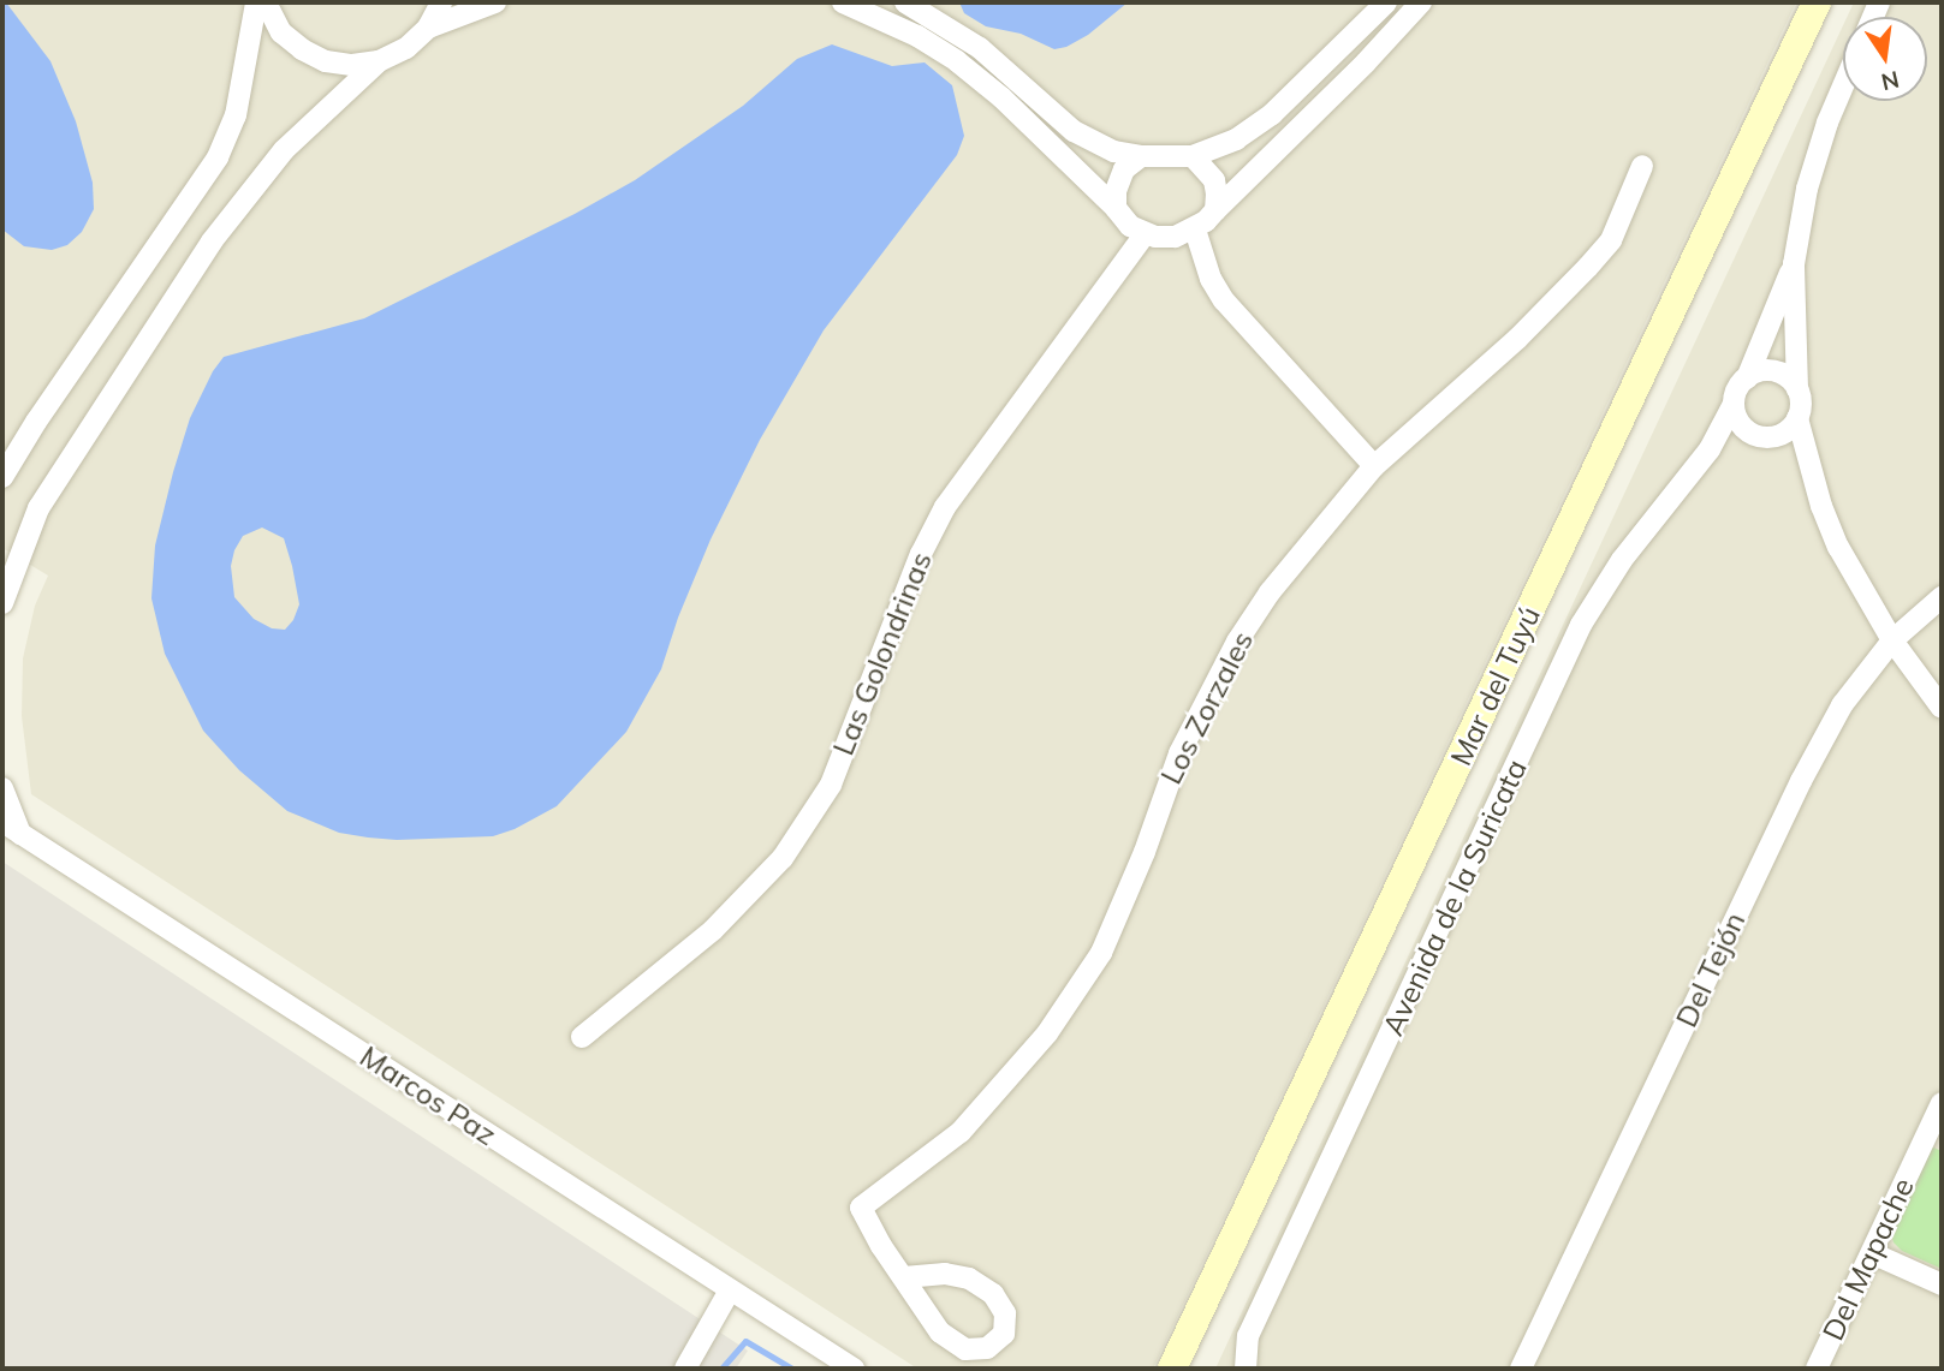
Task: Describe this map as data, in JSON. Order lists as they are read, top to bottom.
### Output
{
  "streets": {
    "street": [
      "Las Golondrinas",
      "Mar del Tuyú",
      "Los Zorzales",
      "Avenida de la Suricata",
      "Del Tejón",
      "Marcos Paz",
      "Del Mapache"
    ]
  },
  "crossings": [
    ["Avenida de la Suricata", "Del Tejón"]
  ],
  "north": "bottom"
}
